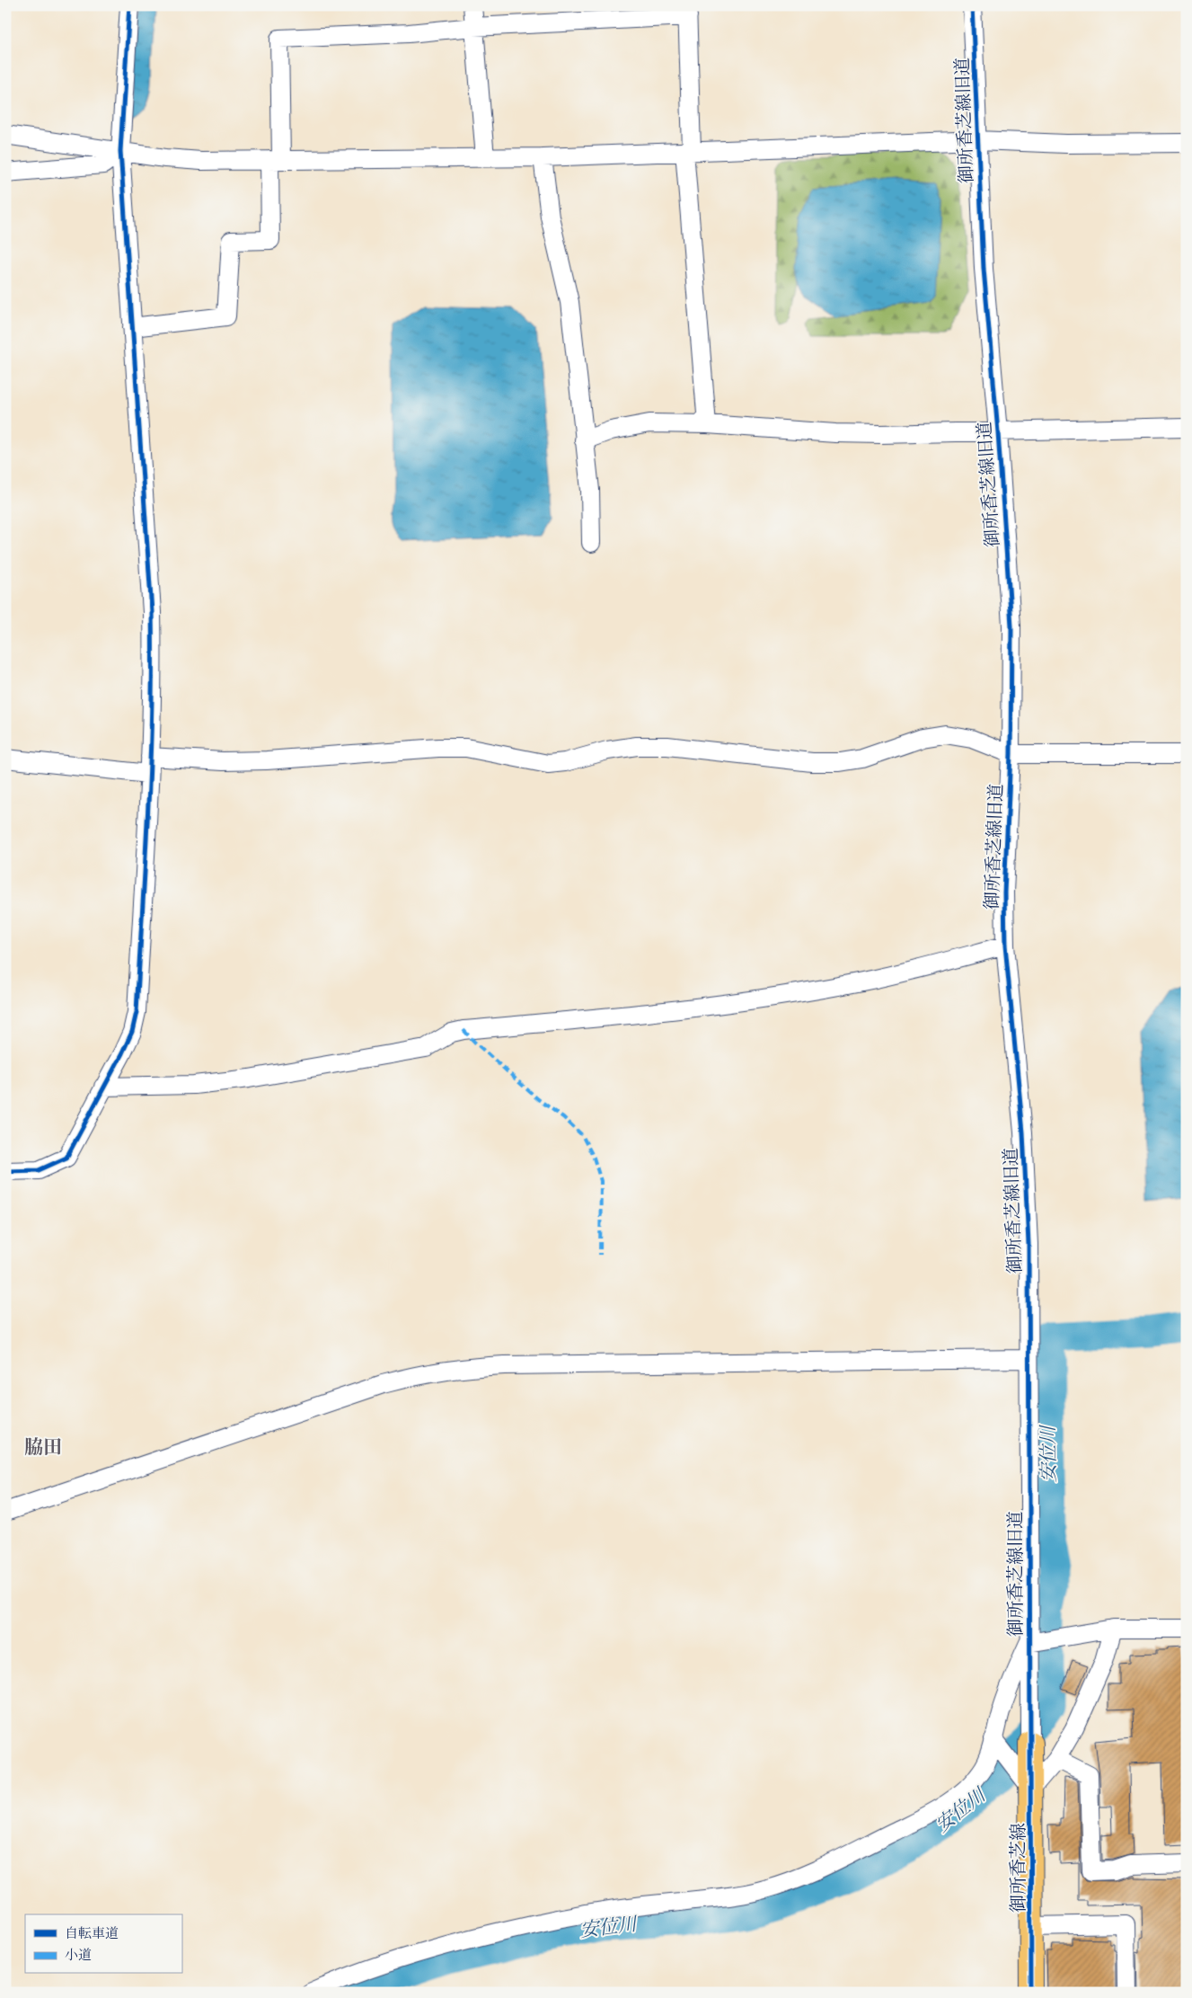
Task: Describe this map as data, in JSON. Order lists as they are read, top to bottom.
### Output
{
  "streets": {
    "main road": ["御所香芝線"],
    "street": ["御所香芝線旧道"]
  },
  "crossings": [
    ["御所香芝線旧道", "御所香芝線"]
  ],
  "districts": ["脇田"],
  "water": ["安位川"],
  "legend": ["自転車道", "小道"]
}
